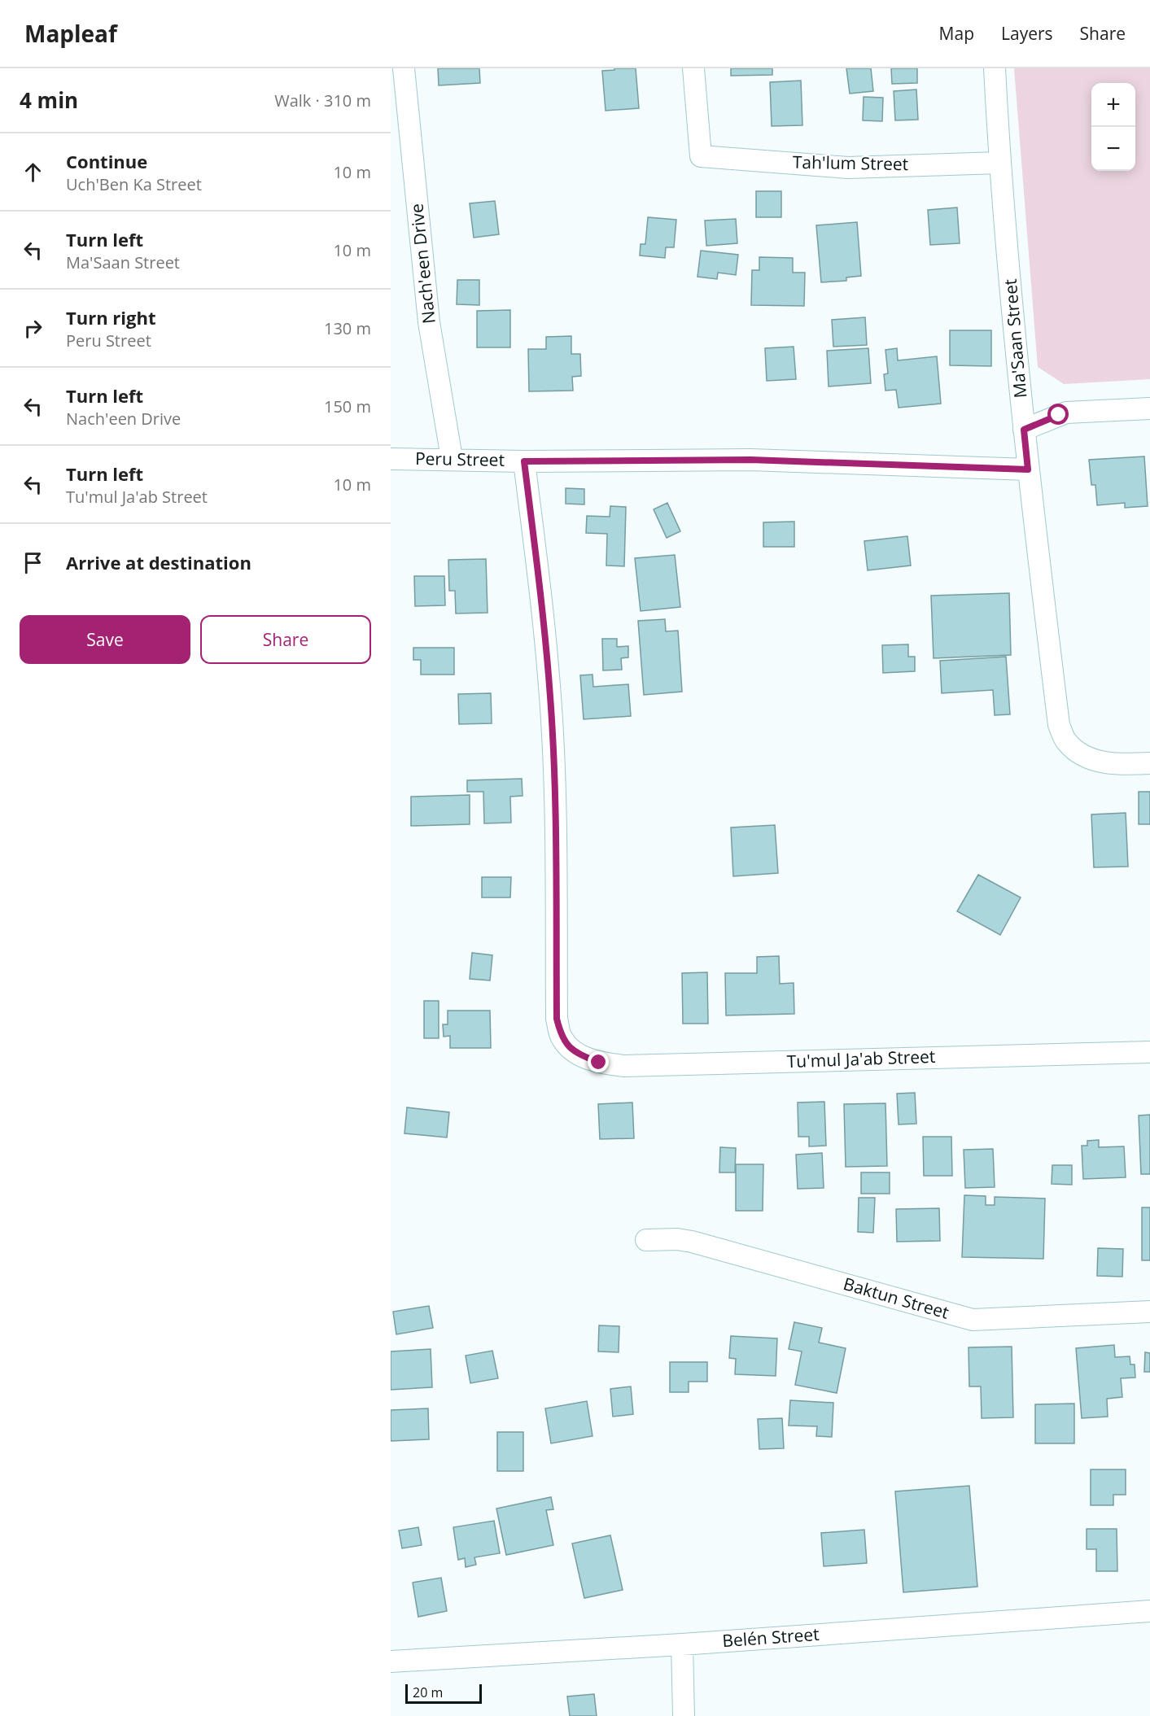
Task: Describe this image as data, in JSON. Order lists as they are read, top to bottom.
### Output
{
  "streets": {
    "street": [
      "Tah'lum Street",
      "Nach'een Drive",
      "Ma'Saan Street",
      "Peru Street",
      "Tu'mul Ja'ab Street",
      "Baktun Street",
      "Belén Street"
    ]
  },
  "crossings": [
    ["Tah'lum Street", "Ma'Saan Street"],
    ["Nach'een Drive", "Peru Street"],
    ["Ma'Saan Street", "Peru Street"],
    ["Peru Street", "Tu'mul Ja'ab Street"]
  ],
  "scale_bar": "20 m",
  "page": {
    "header": "Mapleaf",
    "nav": ["Map", "Layers", "Share"],
    "heading": ["4 min", "Walk · 310 m"],
    "map_buttons": ["+", "−"],
    "list": [
      ["Continue", "Uch'Ben Ka Street", "10 m"],
      ["Turn left", "Ma'Saan Street", "10 m"],
      ["Turn right", "Peru Street", "130 m"],
      ["Turn left", "Nach'een Drive", "150 m"],
      ["Turn left", "Tu'mul Ja'ab Street", "10 m"],
      "Arrive at destination"
    ],
    "buttons": ["Save", "Share"],
    "scale": "20 m"
  }
}
